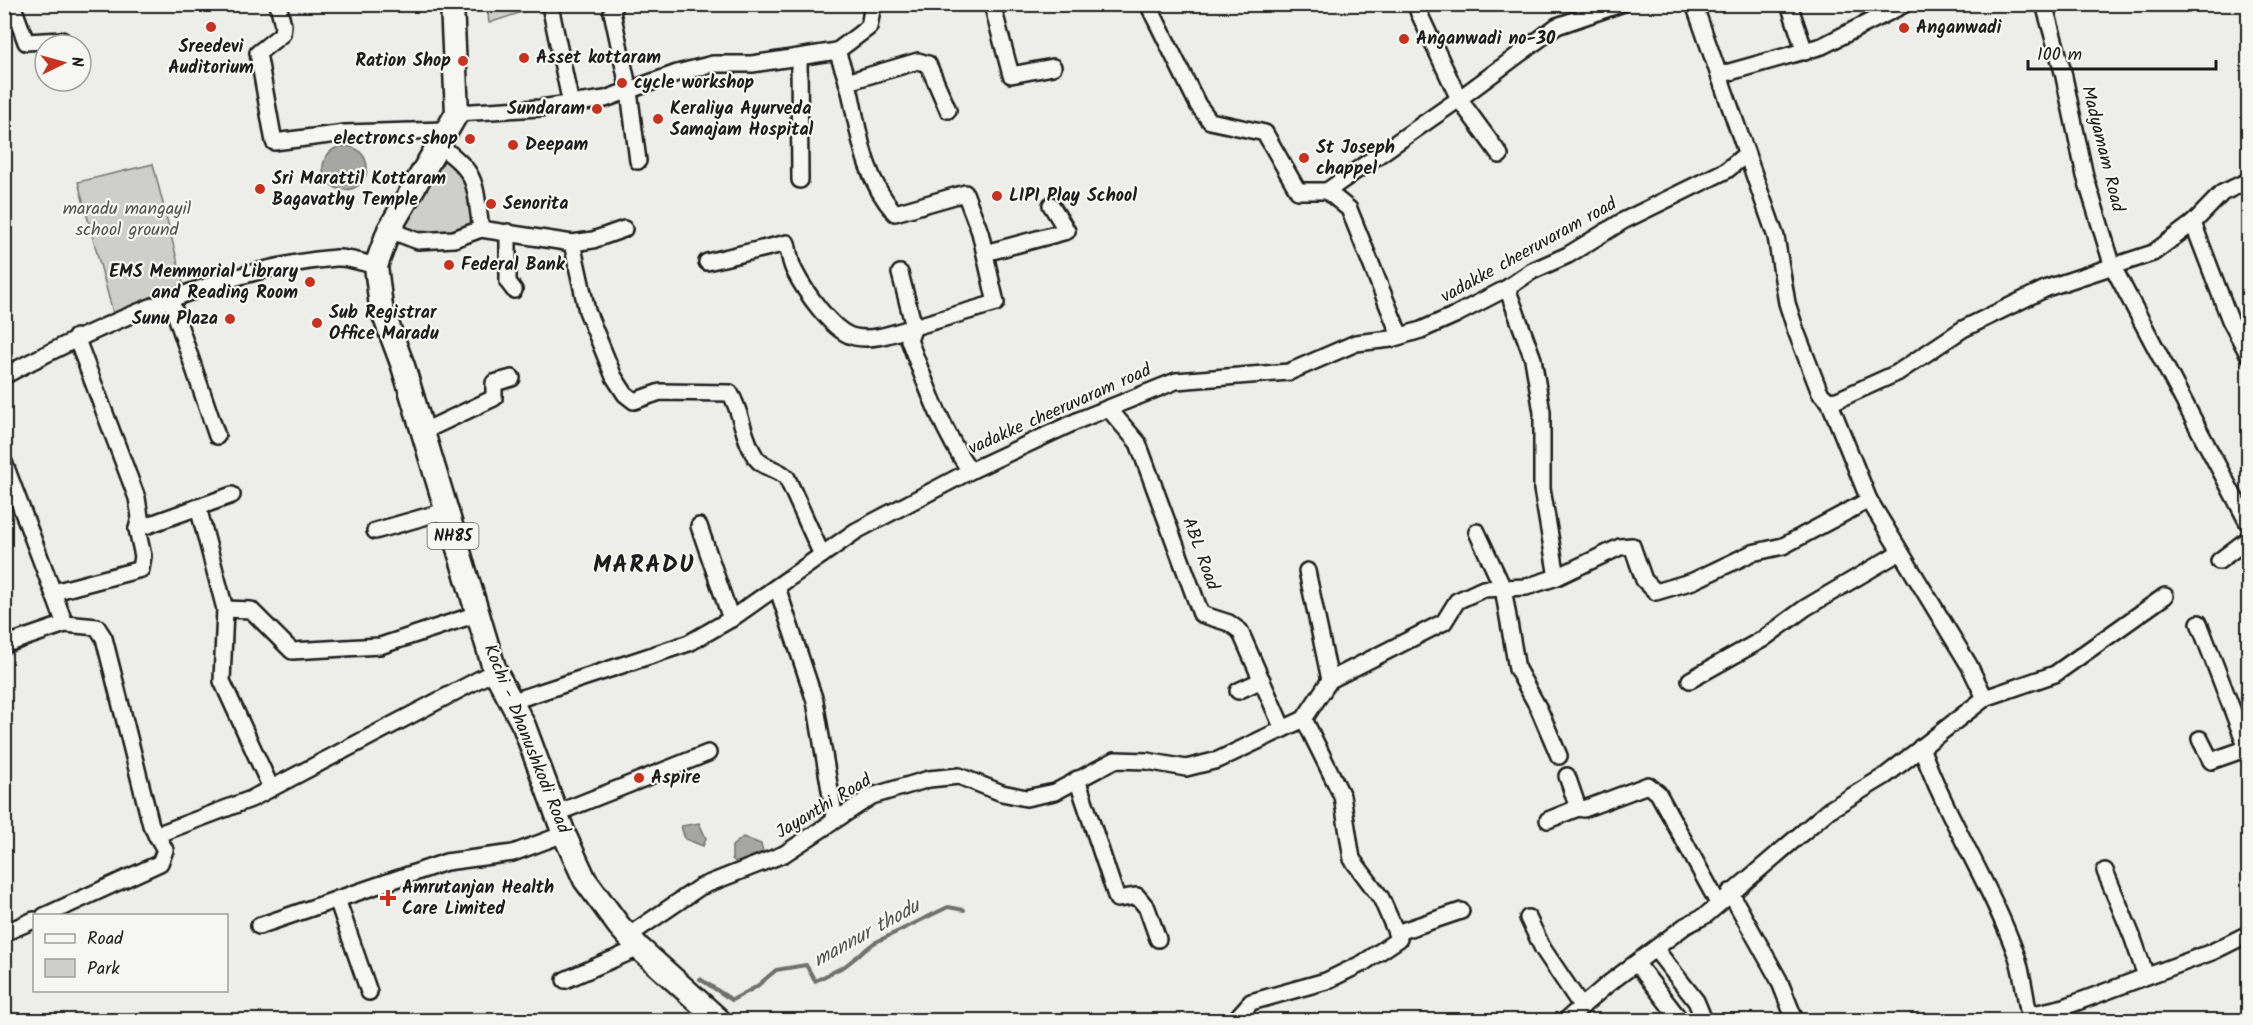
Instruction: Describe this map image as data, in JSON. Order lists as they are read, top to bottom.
{
  "streets": {
    "highway": ["NH85", "Kochi - Dhanushkodi Road"],
    "street": [
      "Madyamam Road",
      "vadakke cheeruvaram road",
      "ABL Road",
      "Jayanthi Road"
    ]
  },
  "crossings": [
    ["vadakke cheeruvaram road", "ABL Road"],
    ["ABL Road", "Jayanthi Road"],
    ["Kochi - Dhanushkodi Road", "Jayanthi Road"]
  ],
  "districts": ["MARADU"],
  "water": ["mannur thodu"],
  "parks": ["maradu mangayil school ground"],
  "places": {
    "other": [
      "Sreedevi Auditorium",
      "Anganwadi",
      "Anganwadi no-30",
      "Asset kottaram",
      "Ration Shop",
      "cycle workshop",
      "Sundaram",
      "Keraliya Ayurveda Samajam Hospital",
      "electroncs shop",
      "Deepam",
      "St Joseph chappel",
      "Sri Marattil Kottaram Bagavathy Temple",
      "LIPI Play School",
      "Senorita",
      "Federal Bank",
      "EMS Memmorial Library and Reading Room",
      "Sunu Plaza",
      "Sub Registrar Office Maradu",
      "Aspire"
    ],
    "health": ["Amrutanjan Health Care Limited"]
  },
  "legend": ["Road", "Park"],
  "scale_bar": "100 m",
  "north": "right"
}
